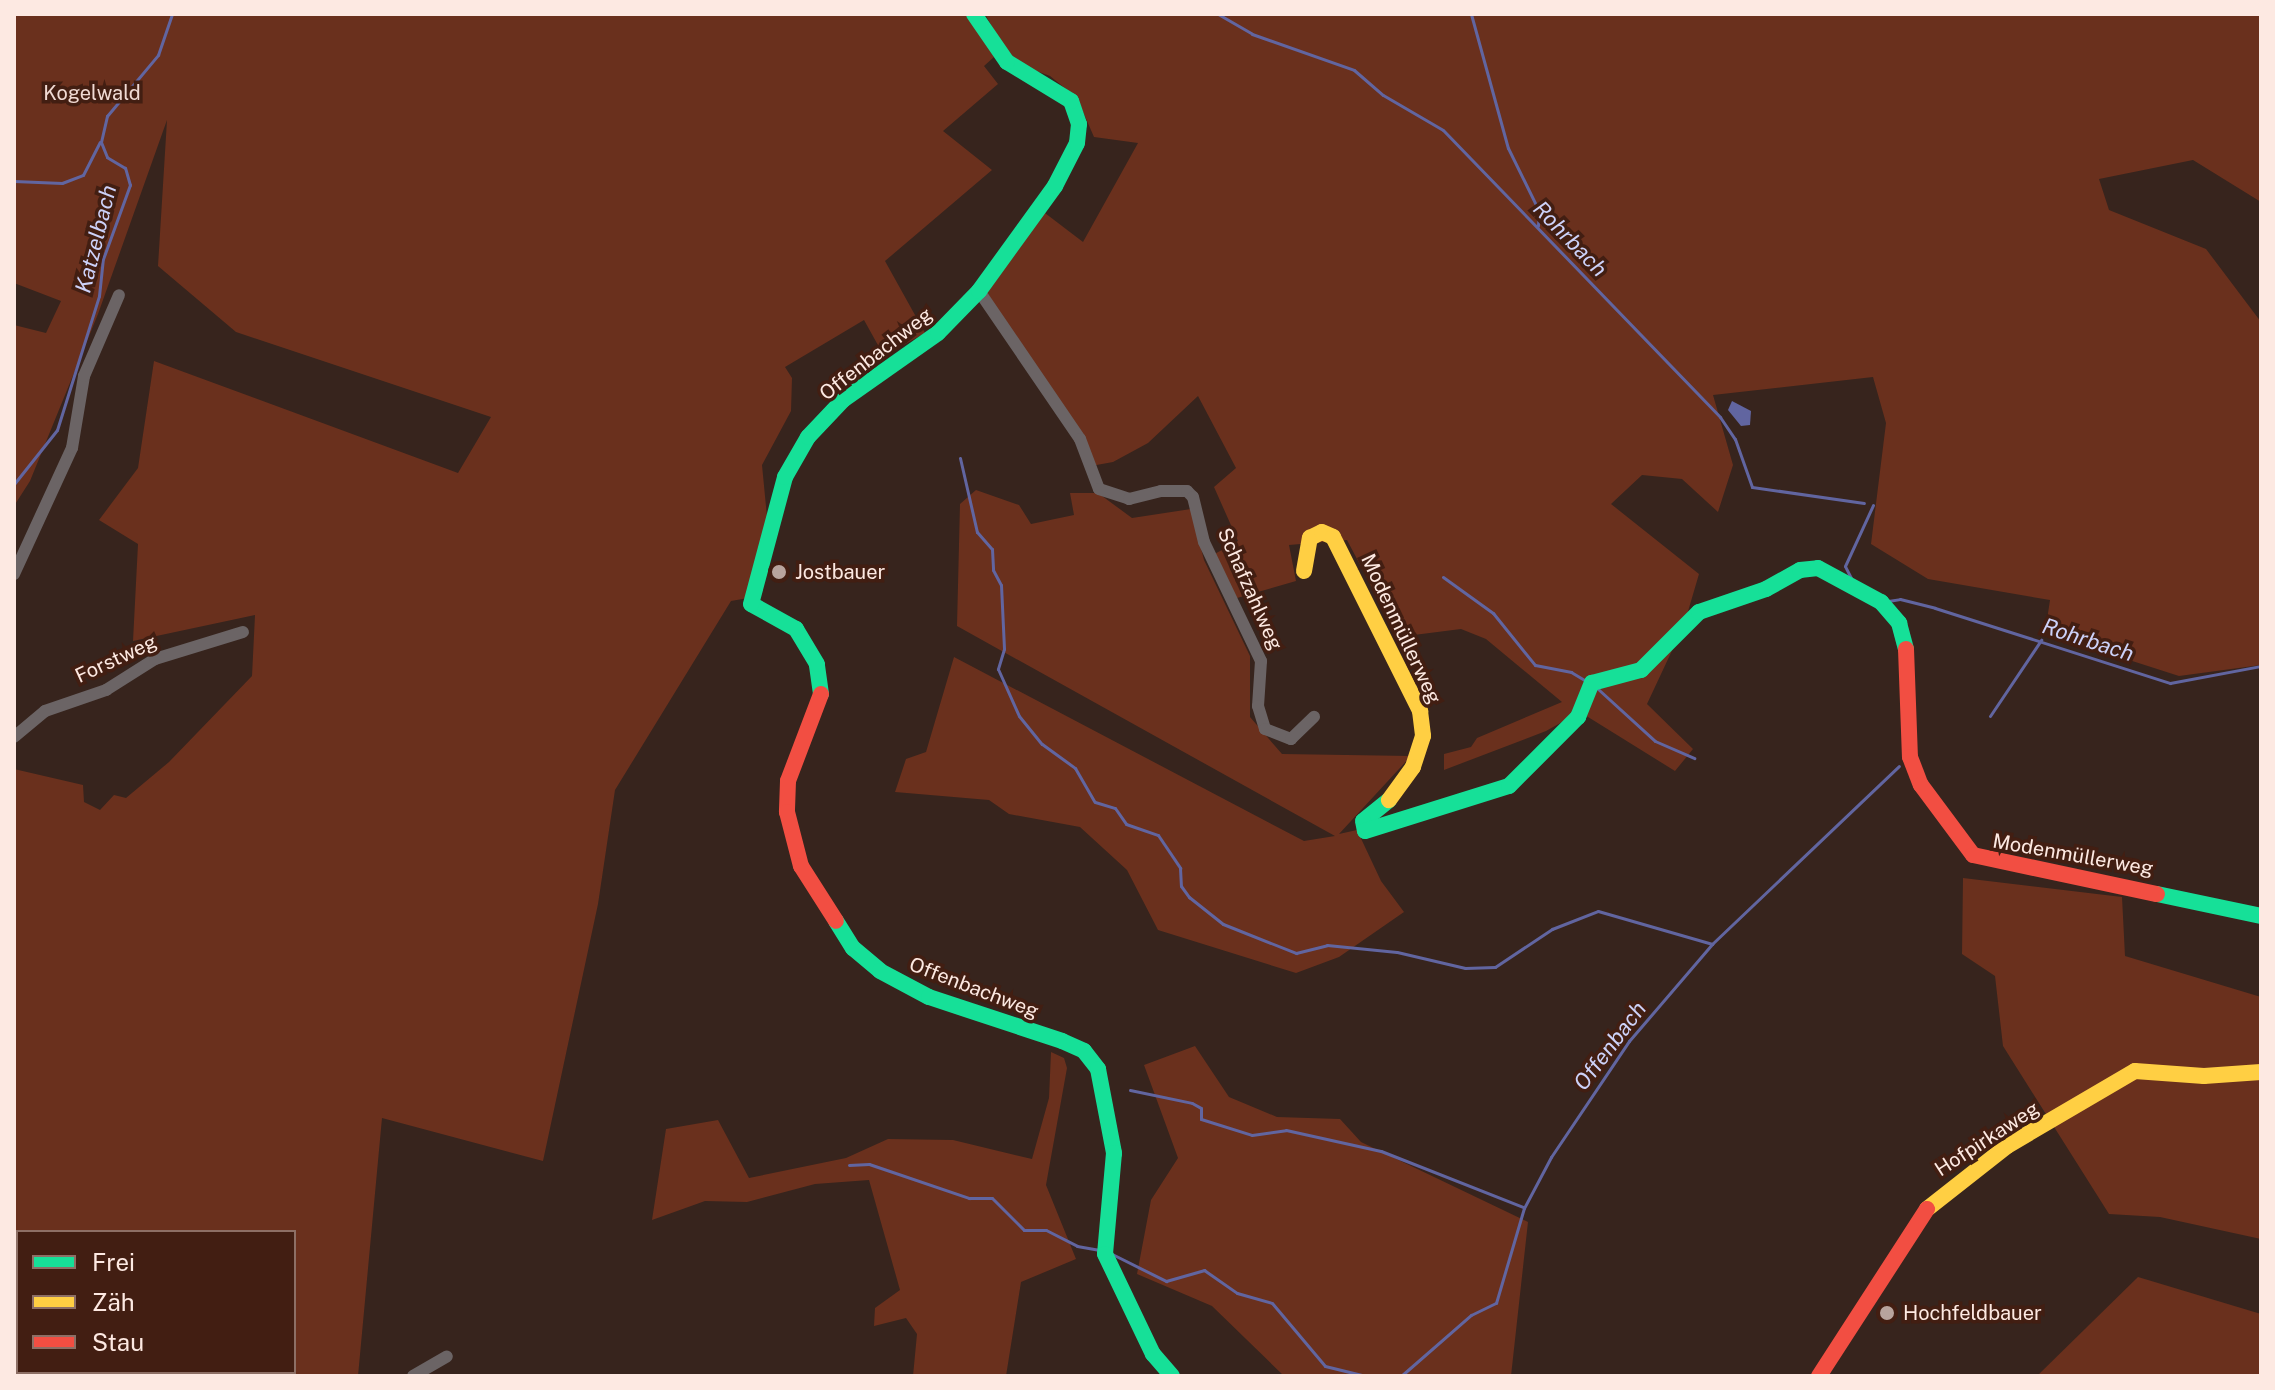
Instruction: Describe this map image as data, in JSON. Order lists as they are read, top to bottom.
{
  "streets": {
    "street": [
      "Offenbachweg",
      "Schafzahlweg",
      "Modenmüllerweg",
      "Forstweg",
      "Hofpirkaweg"
    ]
  },
  "crossings": [
    ["Offenbachweg", "Schafzahlweg"]
  ],
  "water": ["Katzelbach", "Rohrbach", "Offenbach"],
  "parks": ["Kogelwald"],
  "places": ["Jostbauer", "Hochfeldbauer"],
  "legend": ["Frei", "Zäh", "Stau"]
}
